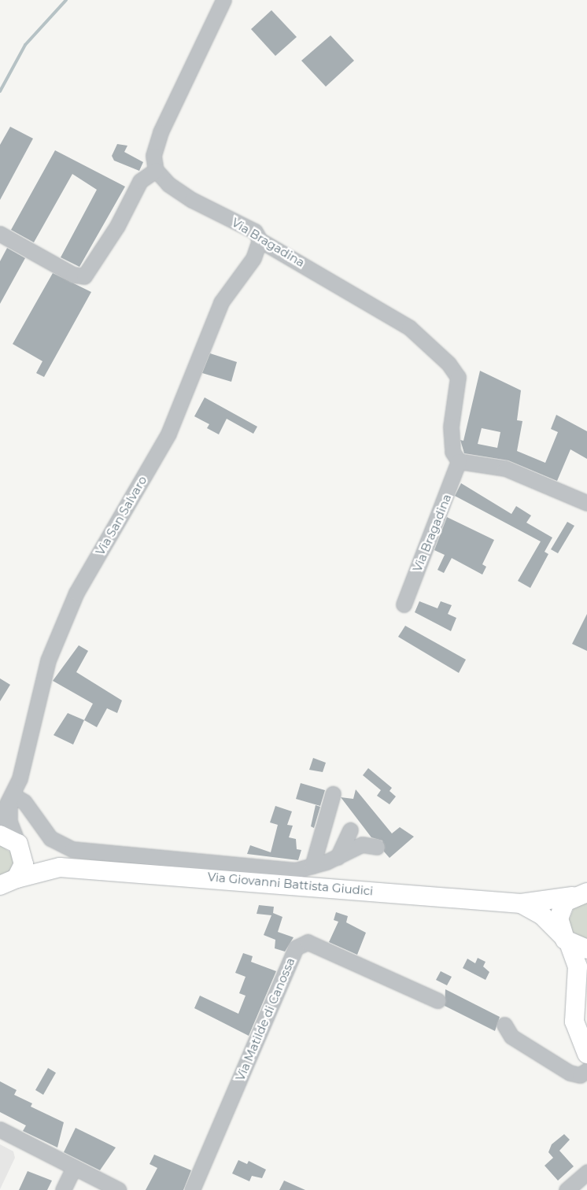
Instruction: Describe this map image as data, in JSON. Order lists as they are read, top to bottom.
{
  "streets": {
    "main road": ["Via Giovanni Battista Giudici"],
    "street": ["Via Bragadina", "Via San Salvaro", "Via Matilde di Canossa"]
  },
  "crossings": [
    ["Via Bragadina", "Via San Salvaro"],
    ["Via San Salvaro", "Via Giovanni Battista Giudici"]
  ]
}
